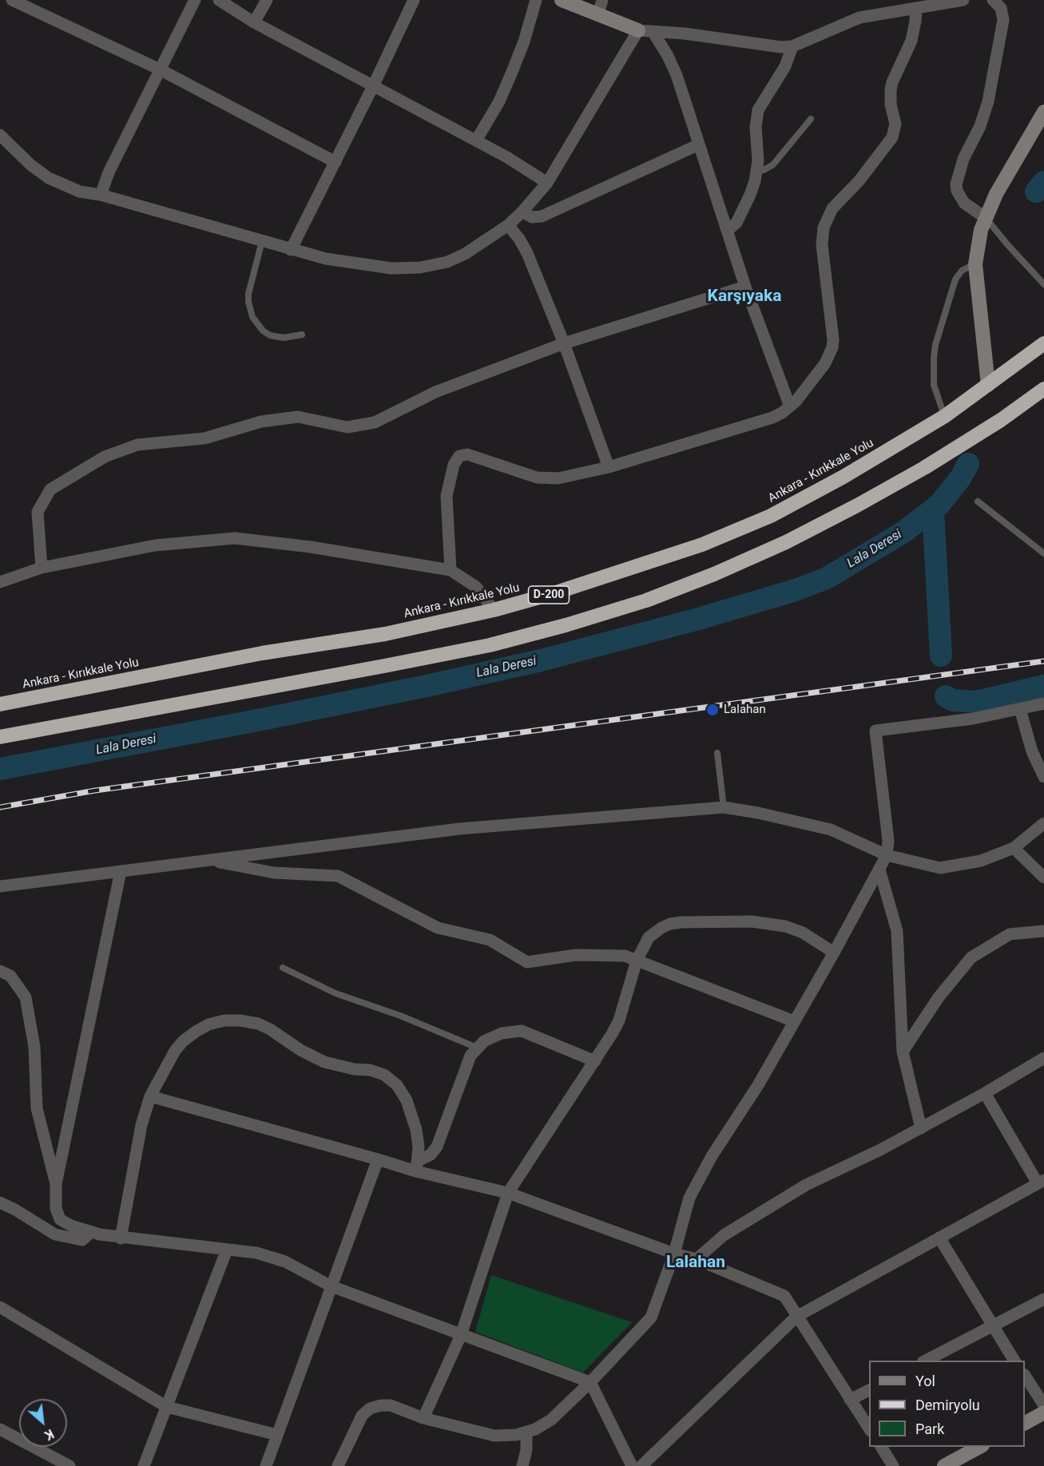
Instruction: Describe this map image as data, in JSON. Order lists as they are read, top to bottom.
{
  "streets": {
    "highway": ["Ankara - Kırıkkale Yolu", "D-200"]
  },
  "districts": ["Karşıyaka", "Lalahan"],
  "water": ["Lala Deresi"],
  "places": ["Lalahan"],
  "legend": ["Yol", "Demiryolu", "Park"],
  "north": "bottom right"
}
